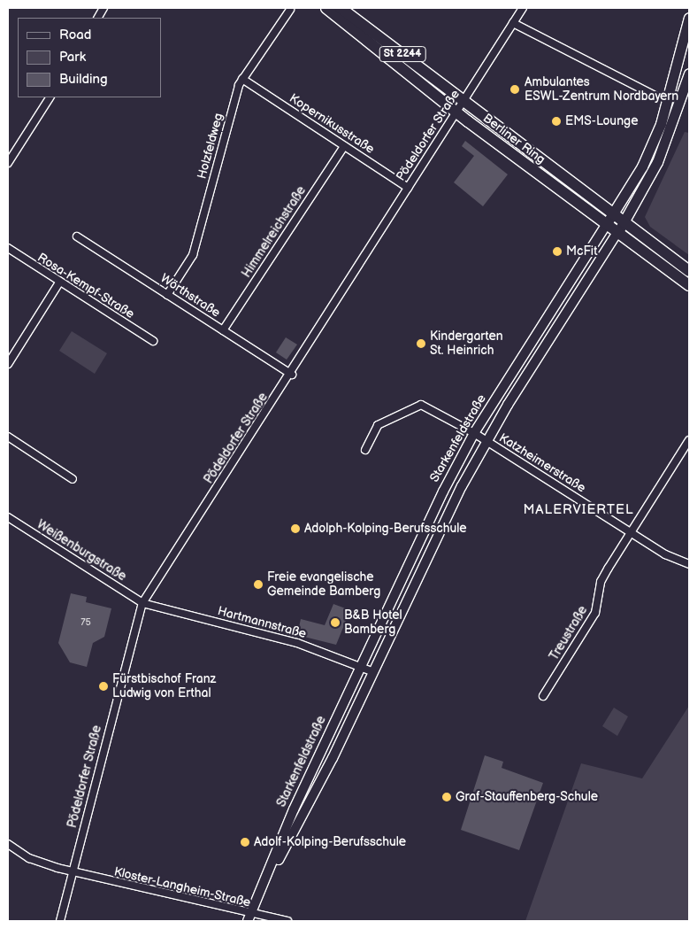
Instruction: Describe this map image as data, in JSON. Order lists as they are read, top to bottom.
{
  "streets": {
    "main road": ["St 2244", "Berliner Ring", "Starkenfeldstraße"],
    "street": [
      "Kopernikusstraße",
      "Pödeldorfer Straße",
      "Holzfeldweg",
      "Himmelreichstraße",
      "Rosa-Kempf-Straße",
      "Wörthstraße",
      "Katzheimerstraße",
      "Weißenburgstraße",
      "Hartmannstraße",
      "Treustraße",
      "Kloster-Langheim-Straße"
    ]
  },
  "crossings": [
    ["Kopernikusstraße", "Pödeldorfer Straße"],
    ["Kopernikusstraße", "Holzfeldweg"],
    ["Kopernikusstraße", "Himmelreichstraße"],
    ["Pödeldorfer Straße", "Berliner Ring"],
    ["Pödeldorfer Straße", "Wörthstraße"],
    ["Pödeldorfer Straße", "Weißenburgstraße"],
    ["Pödeldorfer Straße", "Hartmannstraße"],
    ["Pödeldorfer Straße", "Kloster-Langheim-Straße"],
    ["Berliner Ring", "Starkenfeldstraße"],
    ["Holzfeldweg", "Wörthstraße"],
    ["Himmelreichstraße", "Wörthstraße"],
    ["Starkenfeldstraße", "Katzheimerstraße"],
    ["Starkenfeldstraße", "Hartmannstraße"],
    ["Starkenfeldstraße", "Kloster-Langheim-Straße"],
    ["Katzheimerstraße", "Treustraße"],
    ["Weißenburgstraße", "Hartmannstraße"]
  ],
  "districts": ["MALERVIERTEL"],
  "places": [
    "Ambulantes ESWL-Zentrum Nordbayern",
    "EMS-Lounge",
    "McFit",
    "Kindergarten St. Heinrich",
    "Adolph-Kolping-Berufsschule",
    "Freie evangelische Gemeinde Bamberg",
    "B&B Hotel Bamberg",
    "Fürstbischof Franz Ludwig von Erthal",
    "Graf-Stauffenberg-Schule",
    "Adolf-Kolping-Berufsschule"
  ],
  "house_numbers": ["75"],
  "legend": ["Road", "Park", "Building"]
}
